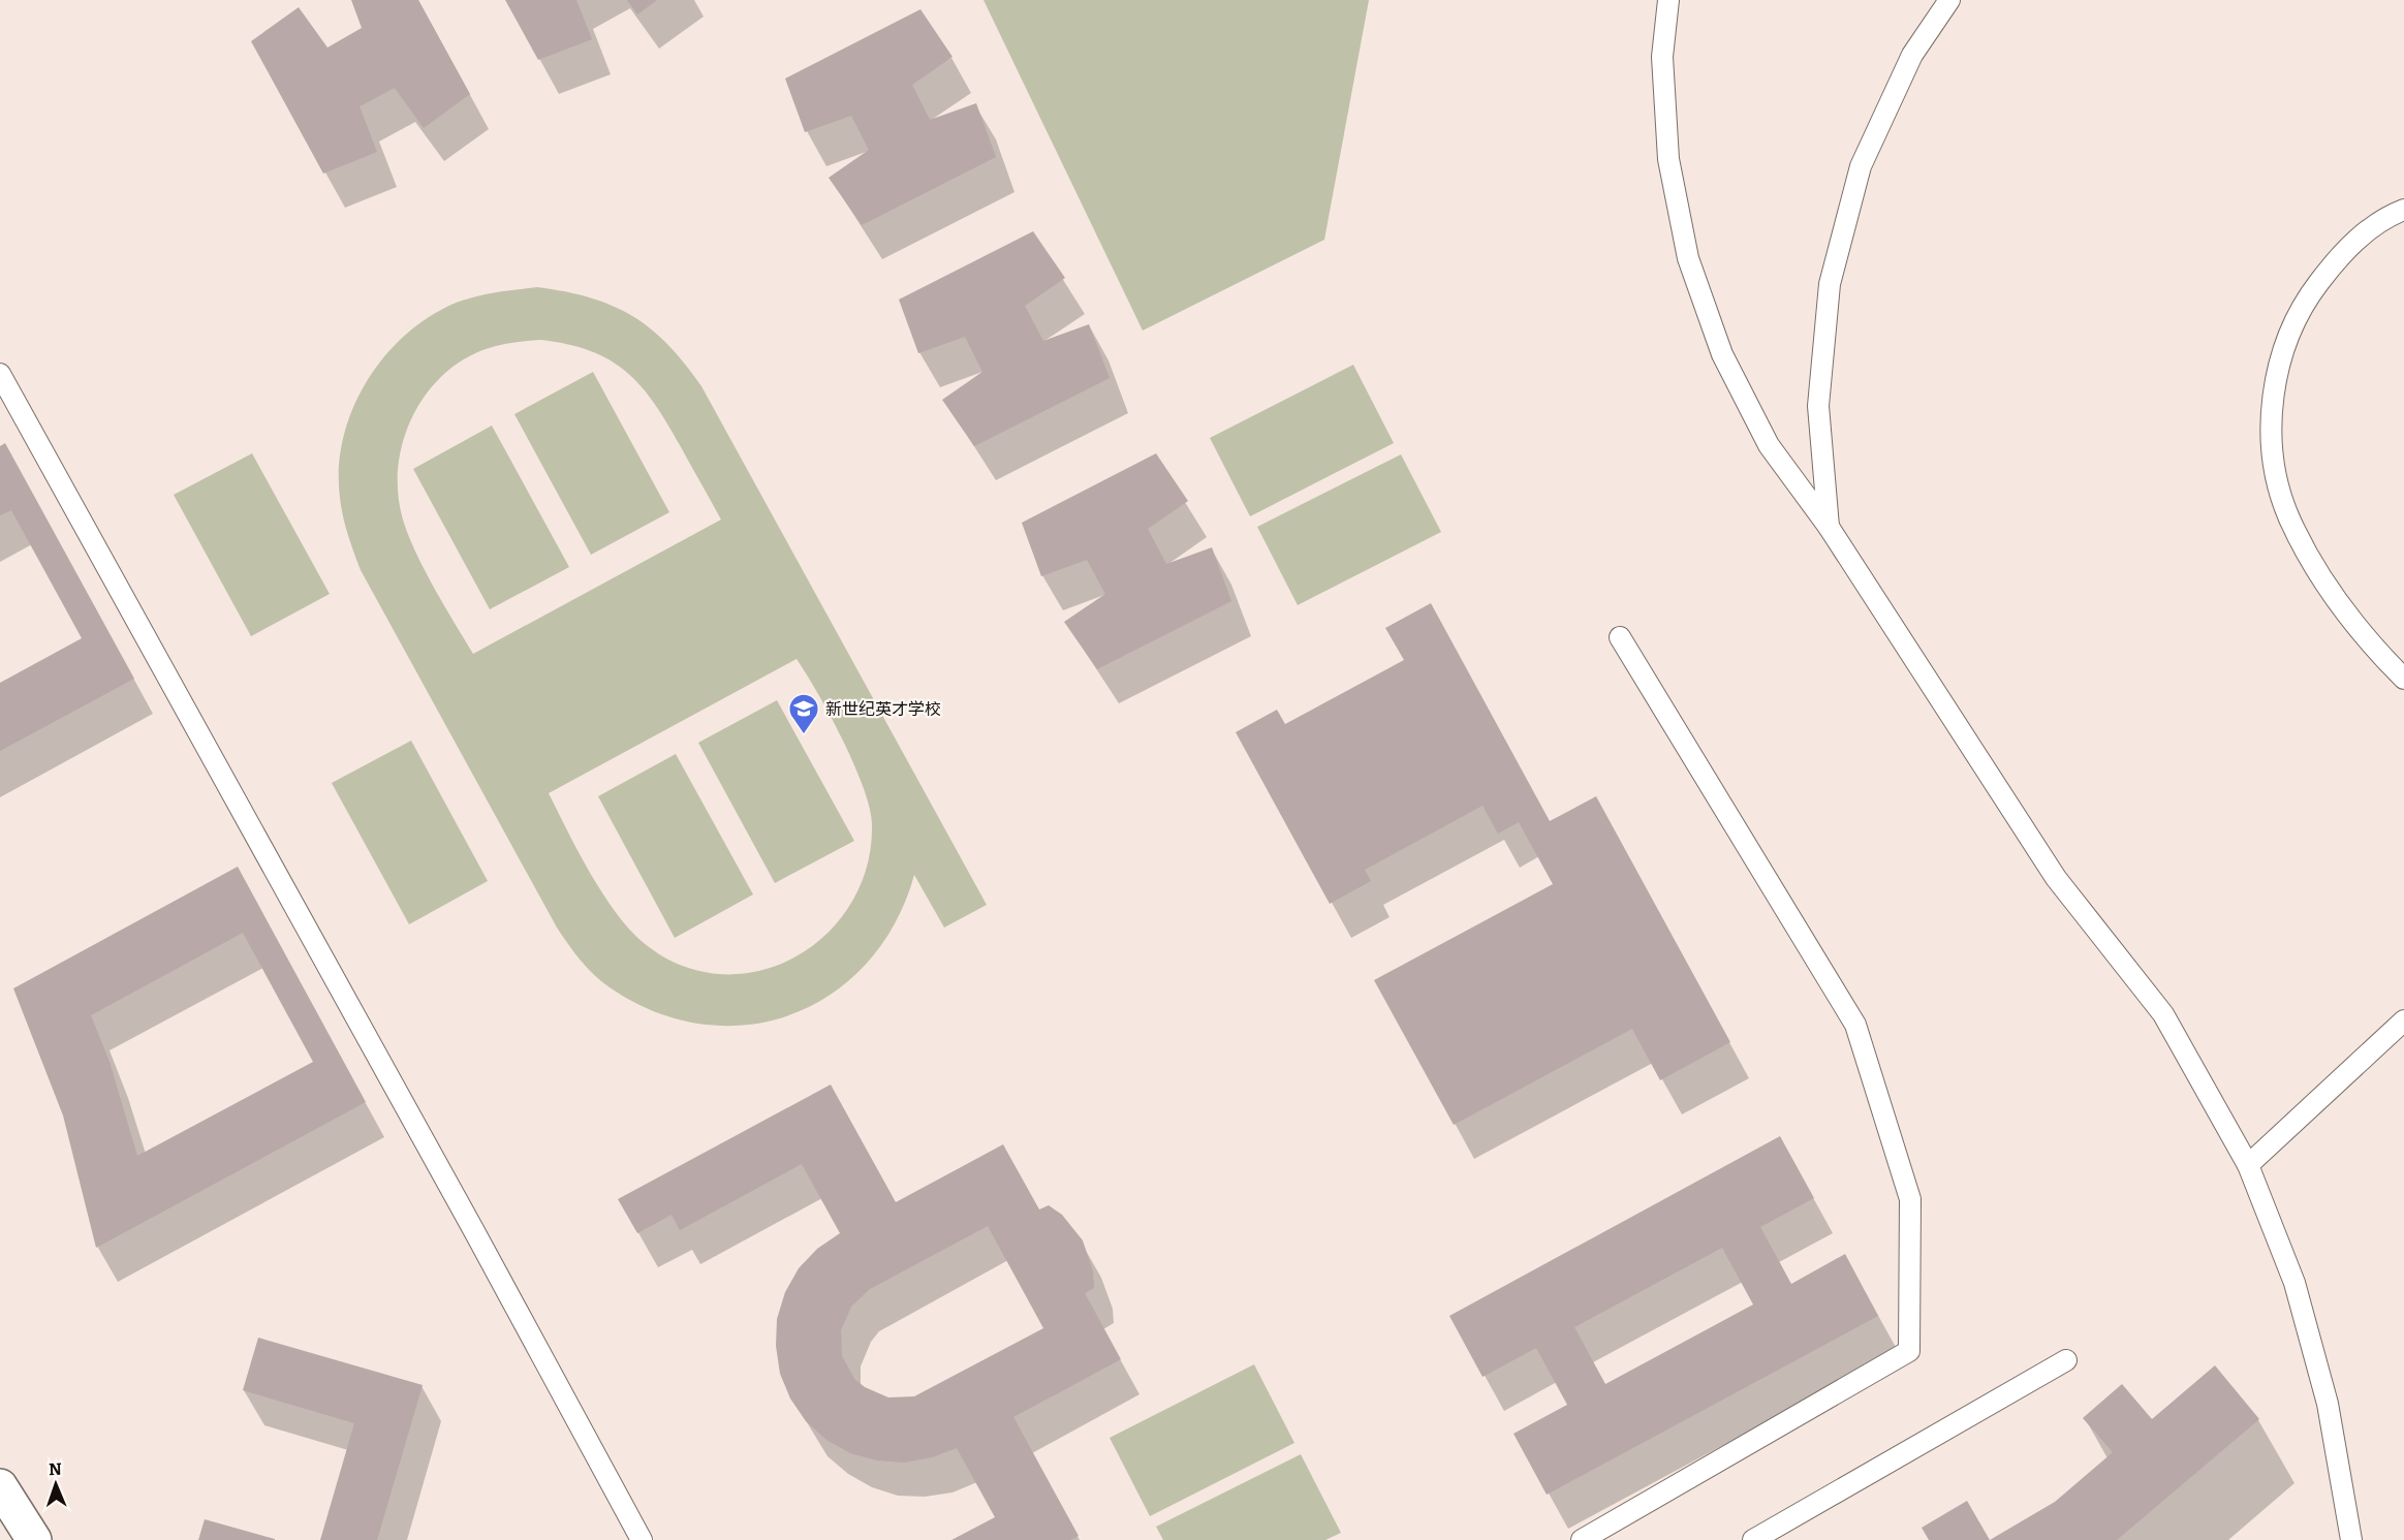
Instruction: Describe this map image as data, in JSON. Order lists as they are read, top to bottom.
{
  "places": {
    "school or university": ["新世纪英才学校"]
  },
  "north": "top"
}
